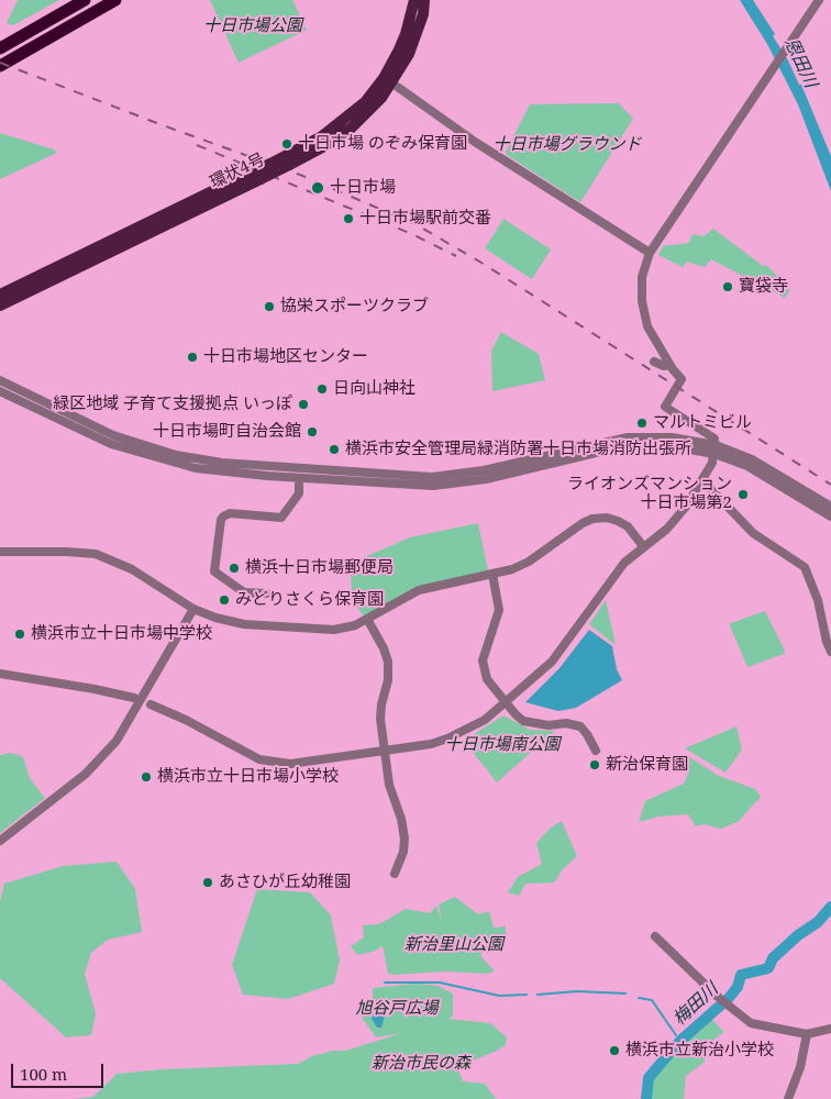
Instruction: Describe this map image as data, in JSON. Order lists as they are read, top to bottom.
{
  "streets": {
    "main road": ["環状4号"]
  },
  "water": ["恩田川", "梅田川"],
  "parks": [
    "十日市場公園",
    "十日市場グラウンド",
    "十日市場南公園",
    "新治里山公園",
    "旭谷戸広場",
    "新治市民の森"
  ],
  "places": [
    "十日市場 のぞみ保育園",
    "十日市場",
    "十日市場駅前交番",
    "寶袋寺",
    "協栄スポーツクラブ",
    "十日市場地区センター",
    "日向山神社",
    "緑区地域 子育て支援拠点 いっぽ",
    "マルトミビル",
    "十日市場町自治会館",
    "横浜市安全管理局緑消防署十日市場消防出張所",
    "ライオンズマンション 十日市場第2",
    "横浜十日市場郵便局",
    "みどりさくら保育園",
    "横浜市立十日市場中学校",
    "新治保育園",
    "横浜市立十日市場小学校",
    "あさひが丘幼稚園",
    "横浜市立新治小学校"
  ],
  "scale_bar": "100 m"
}
